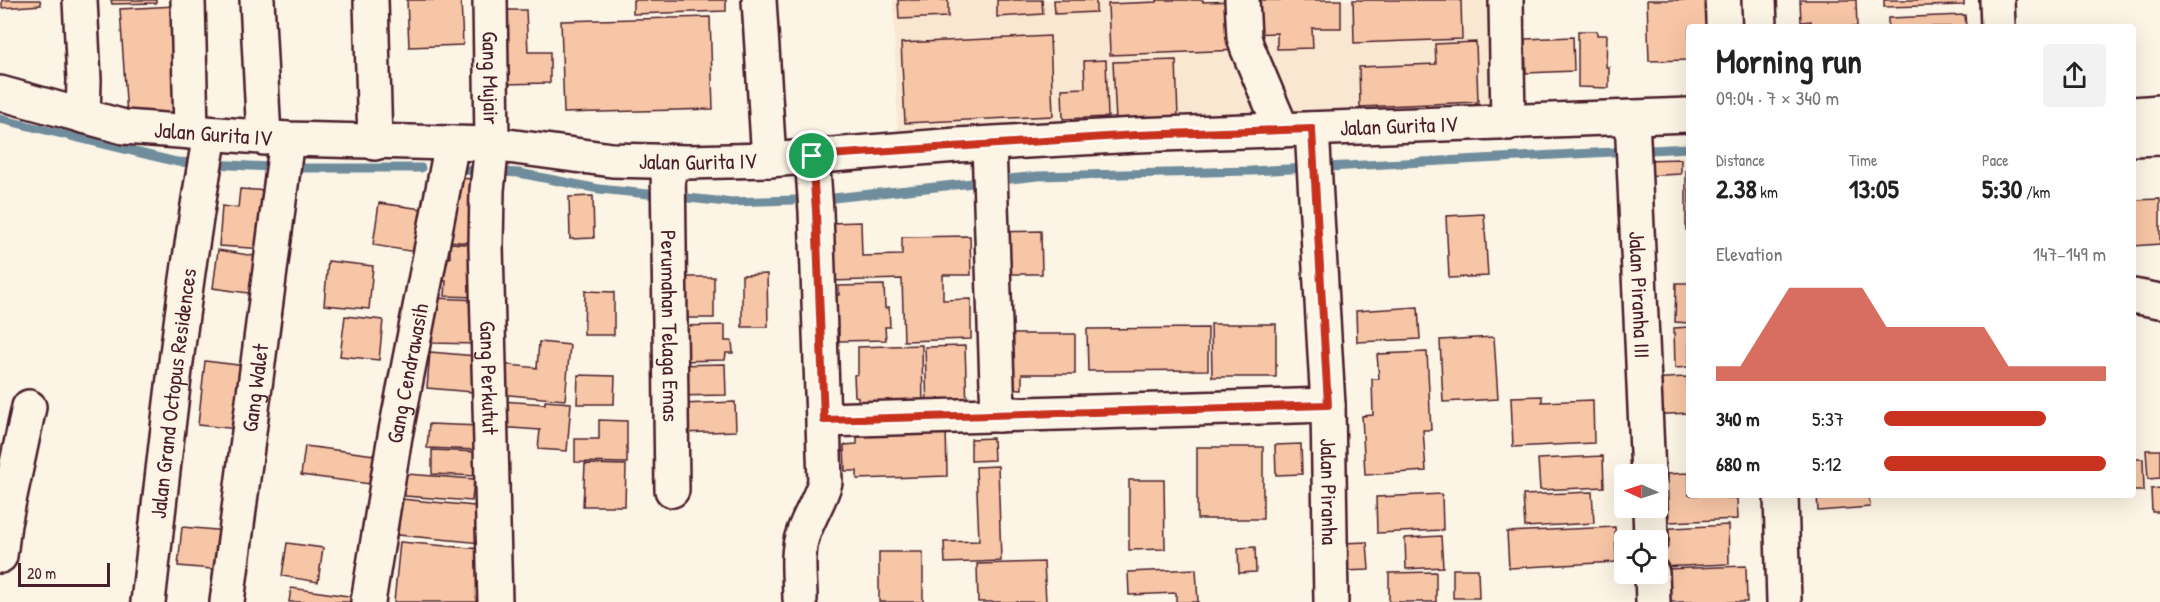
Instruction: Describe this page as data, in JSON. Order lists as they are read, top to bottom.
{
  "streets": {
    "street": [
      "Gang Mujair",
      "Jalan Gurita IV",
      "Jalan Piranha III",
      "Perumahan Telaga Emas",
      "Gang Cendrawasih",
      "Gang Perkutut",
      "Gang Walet",
      "Jalan Grand Octopus Residences",
      "Jalan Piranha"
    ]
  },
  "crossings": [
    ["Gang Mujair", "Jalan Gurita IV"],
    ["Gang Mujair", "Gang Perkutut"],
    ["Jalan Gurita IV", "Jalan Piranha III"],
    ["Jalan Gurita IV", "Perumahan Telaga Emas"],
    ["Jalan Gurita IV", "Gang Cendrawasih"],
    ["Jalan Gurita IV", "Gang Perkutut"],
    ["Jalan Gurita IV", "Gang Walet"],
    ["Jalan Gurita IV", "Jalan Grand Octopus Residences"],
    ["Jalan Gurita IV", "Jalan Piranha"]
  ],
  "scale_bar": "20 m",
  "north": "left",
  "page": {
    "heading": ["Morning run", "09:04 · 7 × 340 m"],
    "stats": [
      ["Distance", "2.38 km"],
      ["Time", "13:05"],
      ["Pace", "5:30 /km"]
    ],
    "chart": ["Elevation", "147–149 m"],
    "list": [
      {
        "name": "340 m",
        "note": "5:37"
      },
      {
        "name": "680 m",
        "note": "5:12"
      }
    ],
    "scale": "20 m"
  }
}
